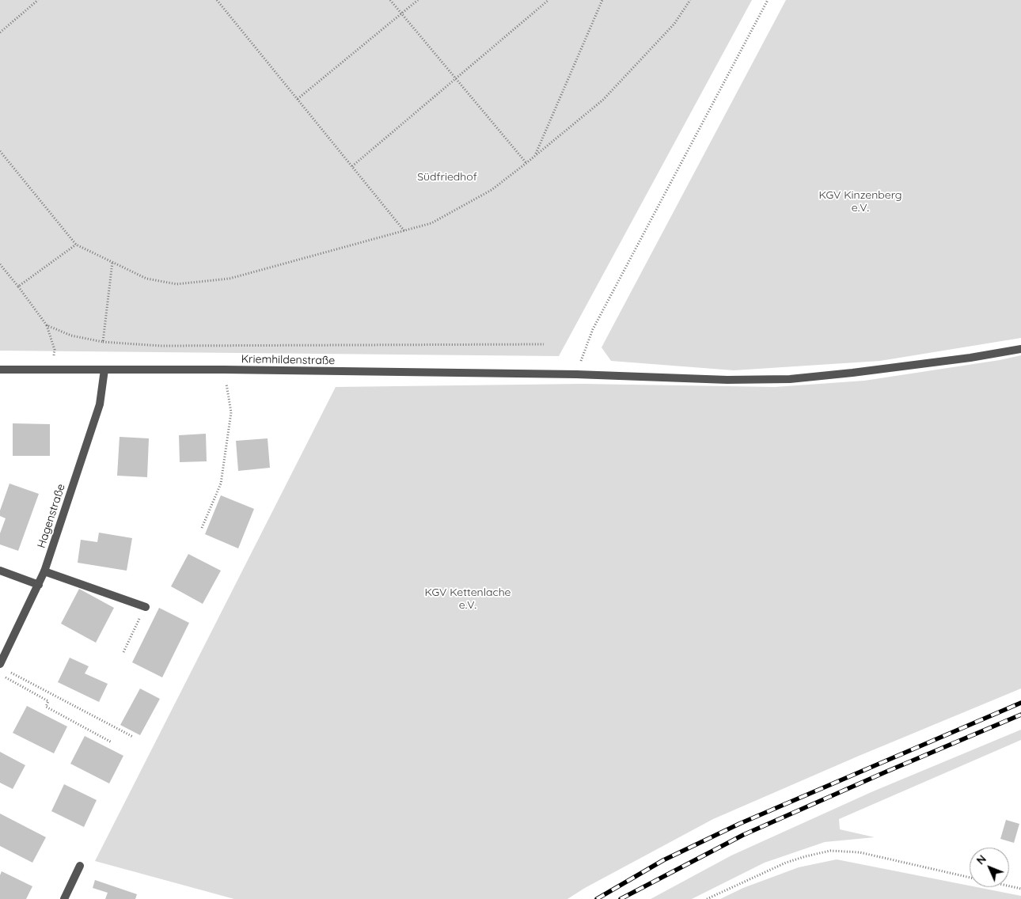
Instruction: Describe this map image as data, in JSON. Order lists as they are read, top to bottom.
{
  "streets": {
    "street": ["Kriemhildenstraße", "Hagenstraße"]
  },
  "crossings": [
    ["Kriemhildenstraße", "Hagenstraße"]
  ],
  "parks": ["Südfriedhof", "KGV Kinzenberg e.V.", "KGV Kettenlache e.V."],
  "north": "top left"
}
